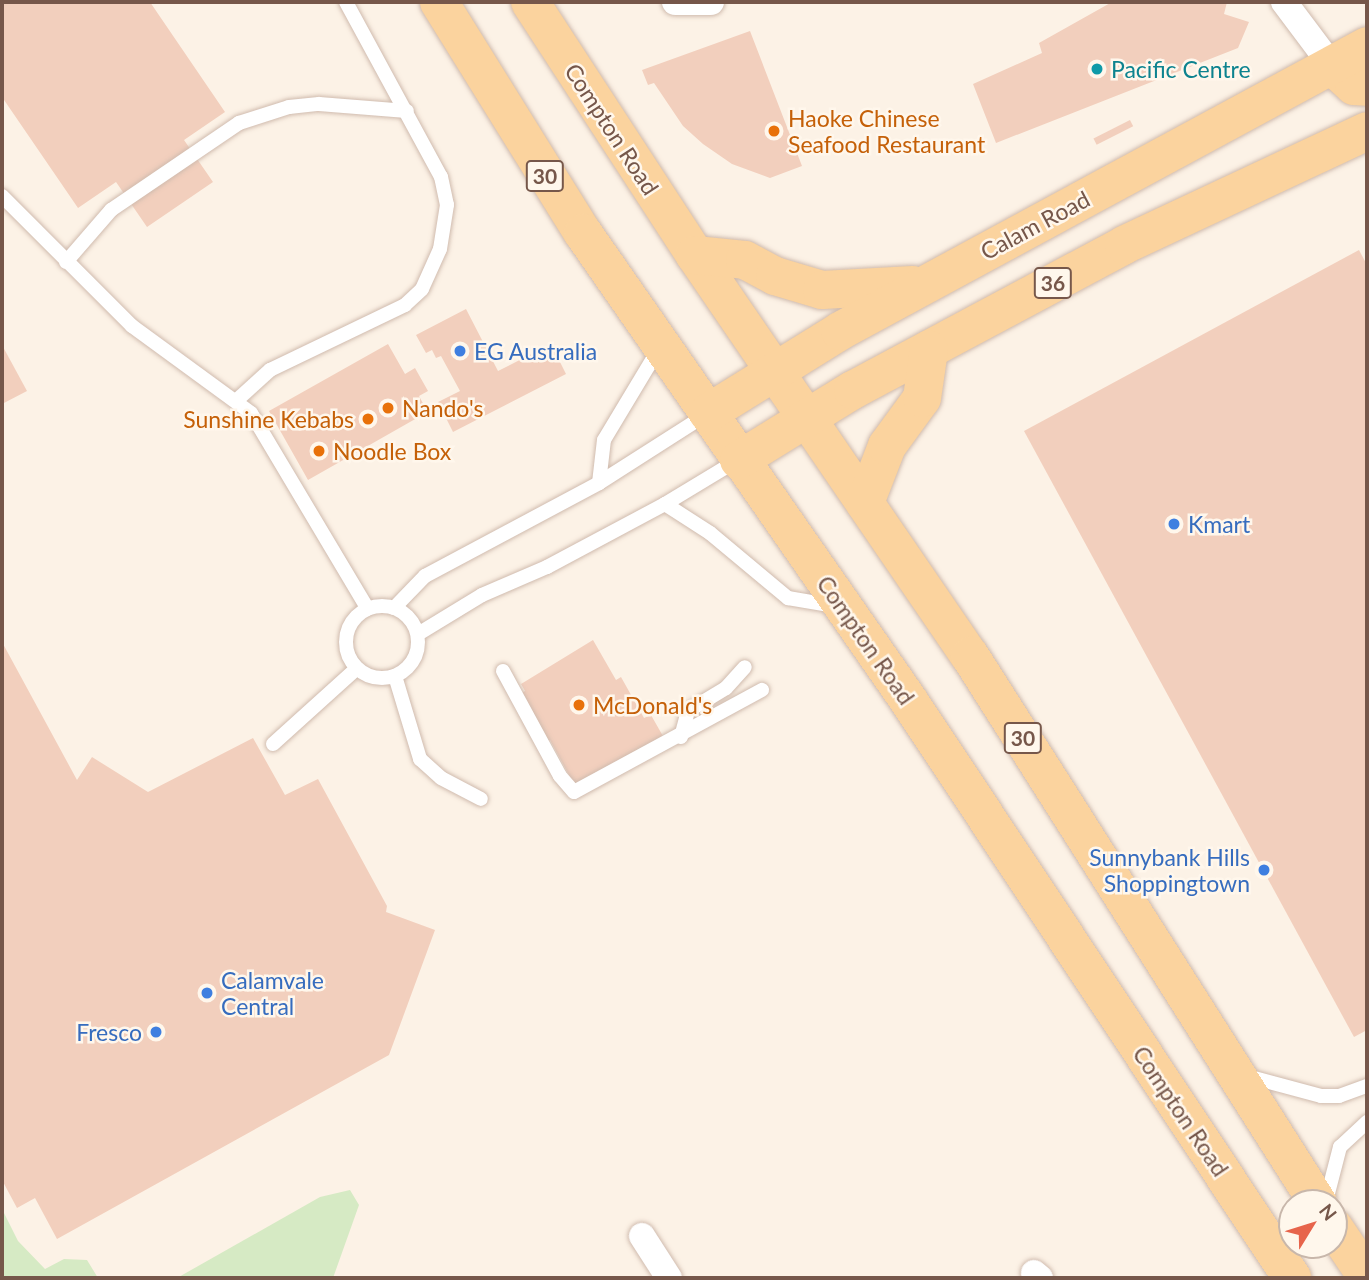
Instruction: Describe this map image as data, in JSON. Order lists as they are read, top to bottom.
{
  "streets": {
    "main road": [
      "Compton Road",
      "30",
      "Calam Road",
      "36"
    ]
  },
  "crossings": [
    ["Compton Road", "Calam Road"],
    ["Compton Road", "36"]
  ],
  "places": [
    "Pacific Centre",
    "Haoke Chinese Seafood Restaurant",
    "EG Australia",
    "Nando's",
    "Sunshine Kebabs",
    "Noodle Box",
    "Kmart",
    "McDonald's",
    "Sunnybank Hills Shoppingtown",
    "Calamvale Central",
    "Fresco"
  ],
  "north": "top right"
}
